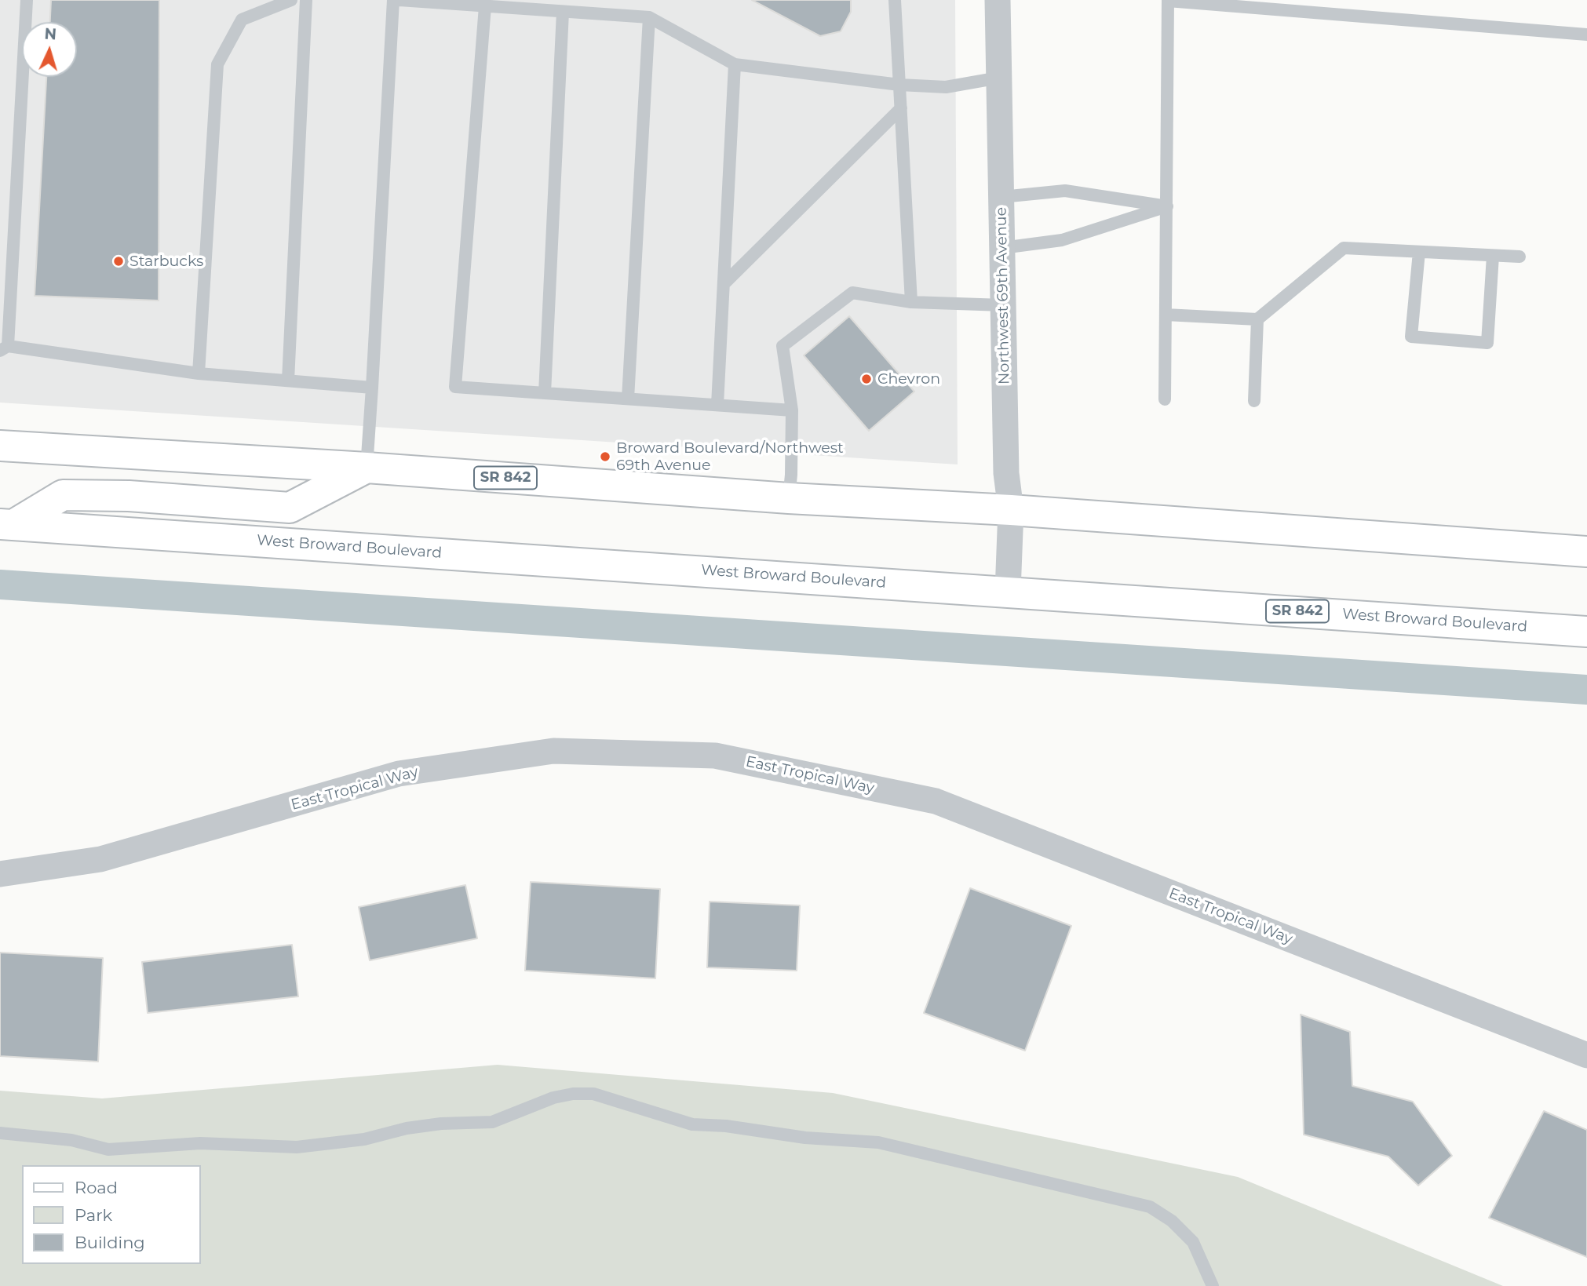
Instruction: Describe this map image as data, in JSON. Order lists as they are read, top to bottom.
{
  "streets": {
    "main road": ["SR 842", "West Broward Boulevard"],
    "street": ["Northwest 69th Avenue", "East Tropical Way"]
  },
  "crossings": [
    ["Northwest 69th Avenue", "SR 842"],
    ["Northwest 69th Avenue", "West Broward Boulevard"]
  ],
  "places": ["Starbucks", "Chevron", "Broward Boulevard/Northwest 69th Avenue"],
  "legend": ["Road", "Park", "Building"],
  "north": "top"
}
